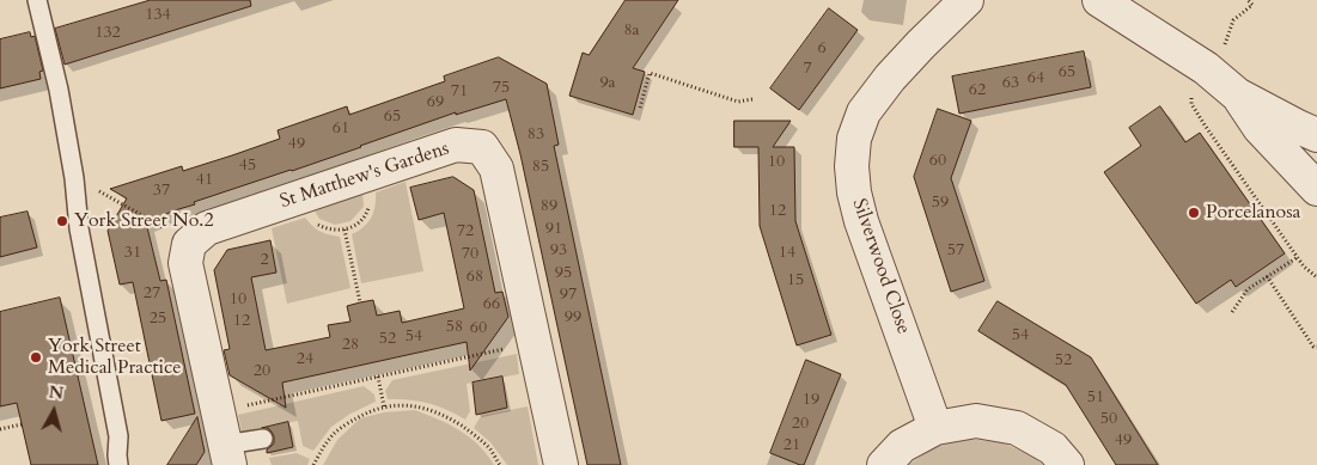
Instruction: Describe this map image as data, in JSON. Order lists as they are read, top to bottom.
{
  "streets": {
    "street": ["St Matthew's Gardens", "Silverwood Close"]
  },
  "places": ["Porcelanosa", "York Street No.2", "York Street Medical Practice"],
  "house_numbers": [
    "134",
    "8a",
    "132",
    "6",
    "7",
    "65",
    "64",
    "9a",
    "63",
    "75",
    "62",
    "71",
    "69",
    "65",
    "61",
    "83",
    "49",
    "60",
    "10",
    "45",
    "85",
    "41",
    "37",
    "59",
    "89",
    "12",
    "91",
    "72",
    "93",
    "57",
    "31",
    "14",
    "70",
    "2",
    "95",
    "68",
    "15",
    "27",
    "97",
    "10",
    "66",
    "99",
    "25",
    "12",
    "58",
    "60",
    "54",
    "54",
    "52",
    "28",
    "24",
    "52",
    "20",
    "51",
    "19",
    "50",
    "20",
    "49",
    "21"
  ],
  "north": "top"
}
